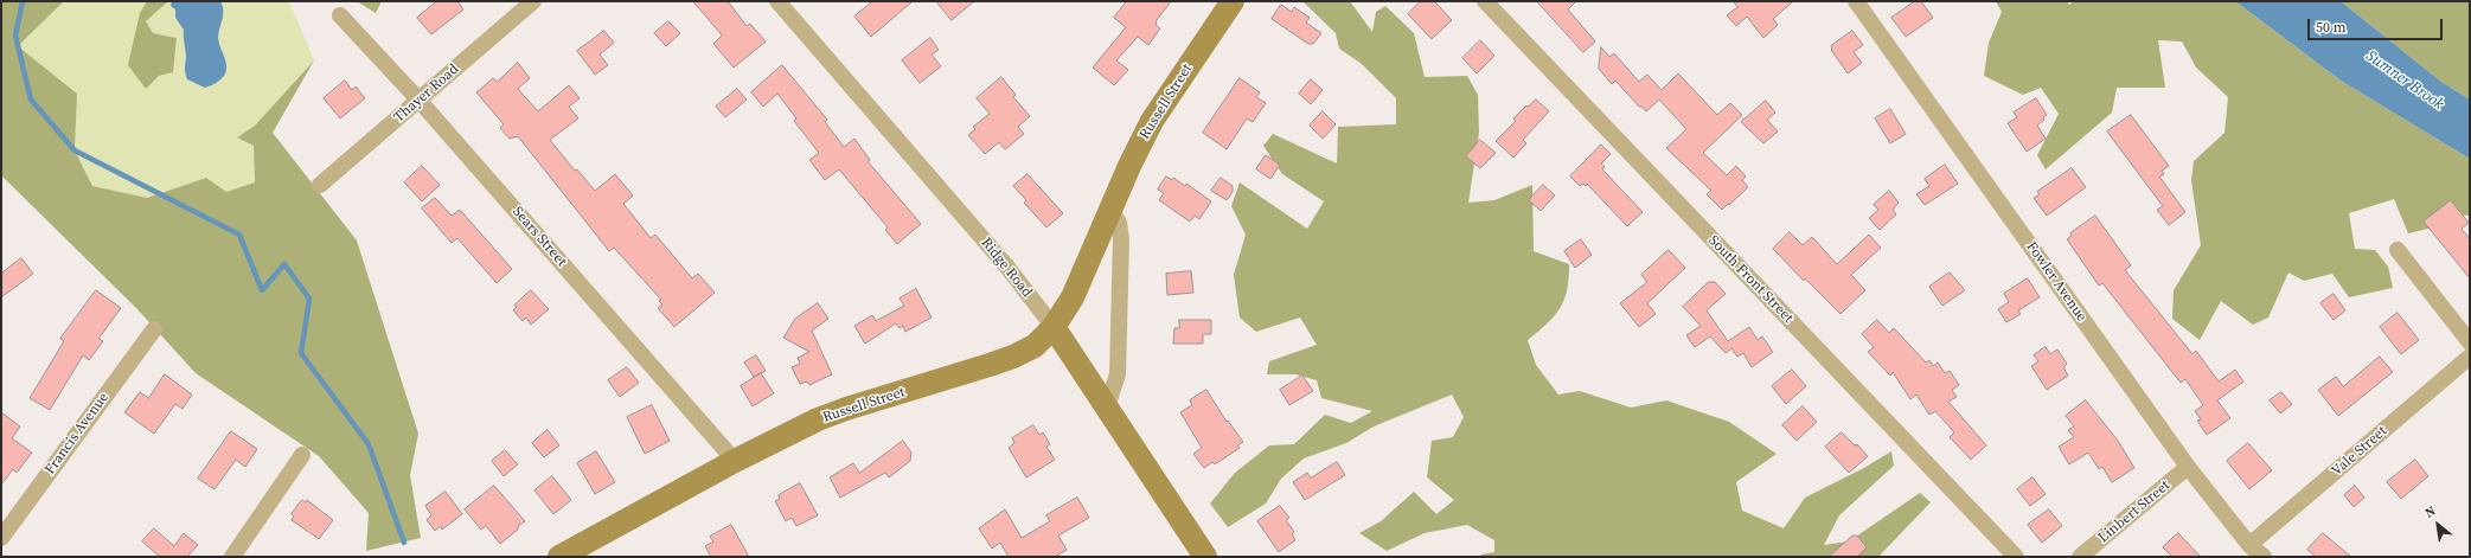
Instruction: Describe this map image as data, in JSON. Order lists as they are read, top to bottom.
{
  "streets": {
    "main road": ["Russell Street", "Ridge Road"],
    "street": [
      "Thayer Road",
      "Sears Street",
      "South Front Street",
      "Fowler Avenue",
      "Francis Avenue",
      "Vale Street",
      "Linbert Street"
    ]
  },
  "crossings": [
    ["Thayer Road", "Sears Street"],
    ["Russell Street", "Sears Street"],
    ["Russell Street", "Ridge Road"],
    ["Fowler Avenue", "Vale Street"],
    ["Fowler Avenue", "Linbert Street"]
  ],
  "water": ["Sumner Brook"],
  "scale_bar": "50 m",
  "north": "top left"
}
